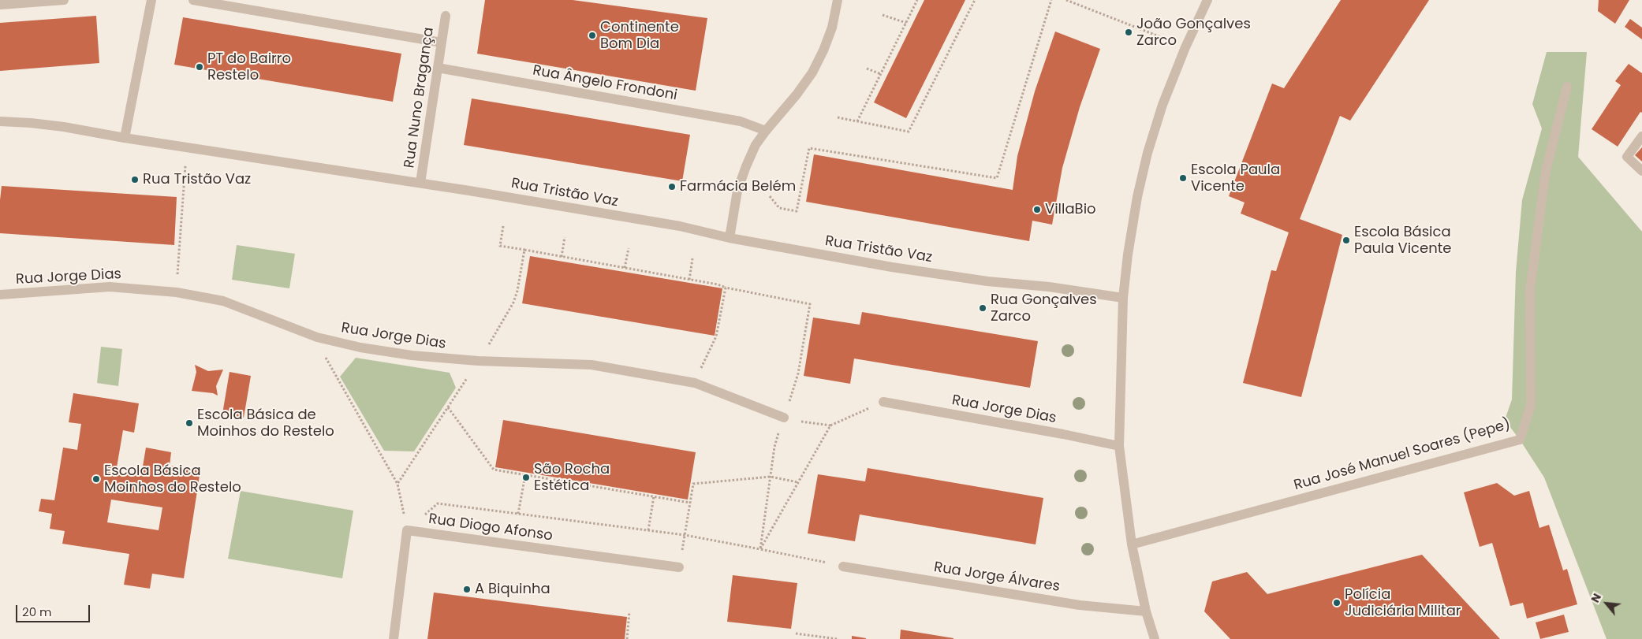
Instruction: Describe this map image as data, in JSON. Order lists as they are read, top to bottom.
{
  "streets": {
    "street": [
      "Rua Ângelo Frondoni",
      "Rua Nuno Bragança",
      "Rua Tristão Vaz",
      "Rua Jorge Dias",
      "Rua José Manuel Soares (Pepe)",
      "Rua Diogo Afonso",
      "Rua Jorge Álvares"
    ]
  },
  "crossings": [
    ["Rua Ângelo Frondoni", "Rua Nuno Bragança"],
    ["Rua Nuno Bragança", "Rua Tristão Vaz"]
  ],
  "places": [
    "João Gonçalves Zarco",
    "Continente Bom Dia",
    "PT do Bairro Restelo",
    "Escola Paula Vicente",
    "Rua Tristão Vaz",
    "Farmácia Belém",
    "VillaBio",
    "Escola Básica Paula Vicente",
    "Rua Gonçalves Zarco",
    "Escola Básica de Moinhos do Restelo",
    "São Rocha Estética",
    "Escola Básica Moinhos do Restelo",
    "A Biquinha",
    "Polícia Judiciária Militar"
  ],
  "scale_bar": "20 m",
  "north": "top left"
}
